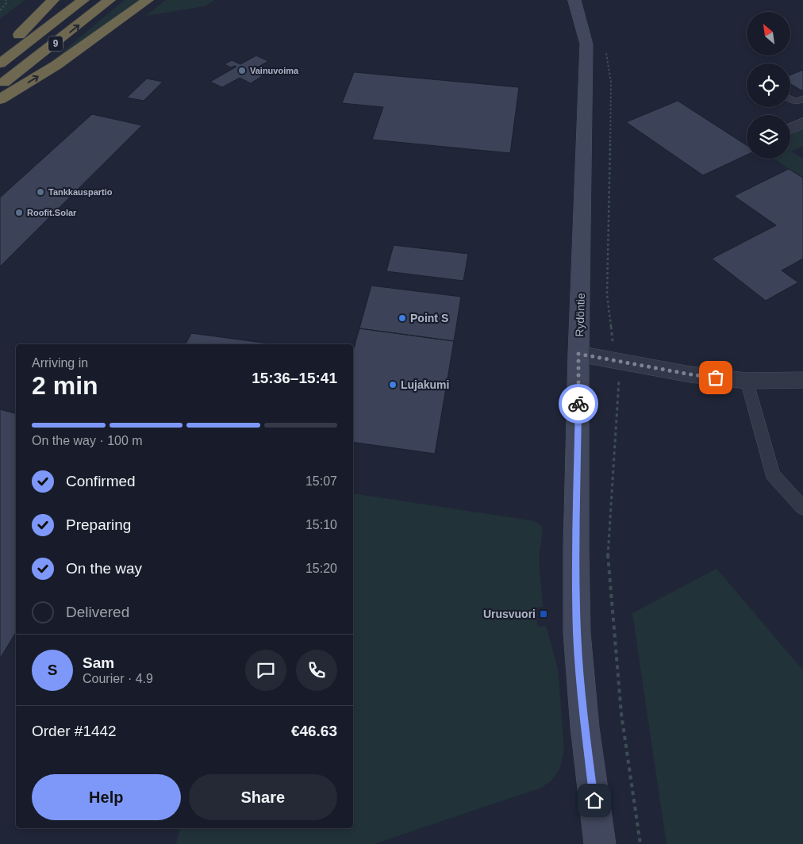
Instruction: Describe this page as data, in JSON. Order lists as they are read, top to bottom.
{
  "streets": {
    "highway": ["9"],
    "street": ["Rydöntie"]
  },
  "places": {
    "other": [
      "Vainuvoima",
      "Tankkauspartio",
      "Roofit.Solar",
      "Point S",
      "Lujakumi"
    ],
    "transit": ["Urusvuori"]
  },
  "north": "top left",
  "page": {
    "heading": ["2 min", "Arriving in", "15:36–15:41"],
    "panel": [
      "Sam",
      "Courier · 4.9",
      "Order #1442",
      "€46.63"
    ],
    "bar": "On the way · 100 m",
    "list": [
      ["Confirmed", "15:07"],
      ["Preparing", "15:10"],
      ["On the way", "15:20"],
      "Delivered"
    ],
    "round": "S",
    "buttons": ["Help", "Share"]
  }
}
